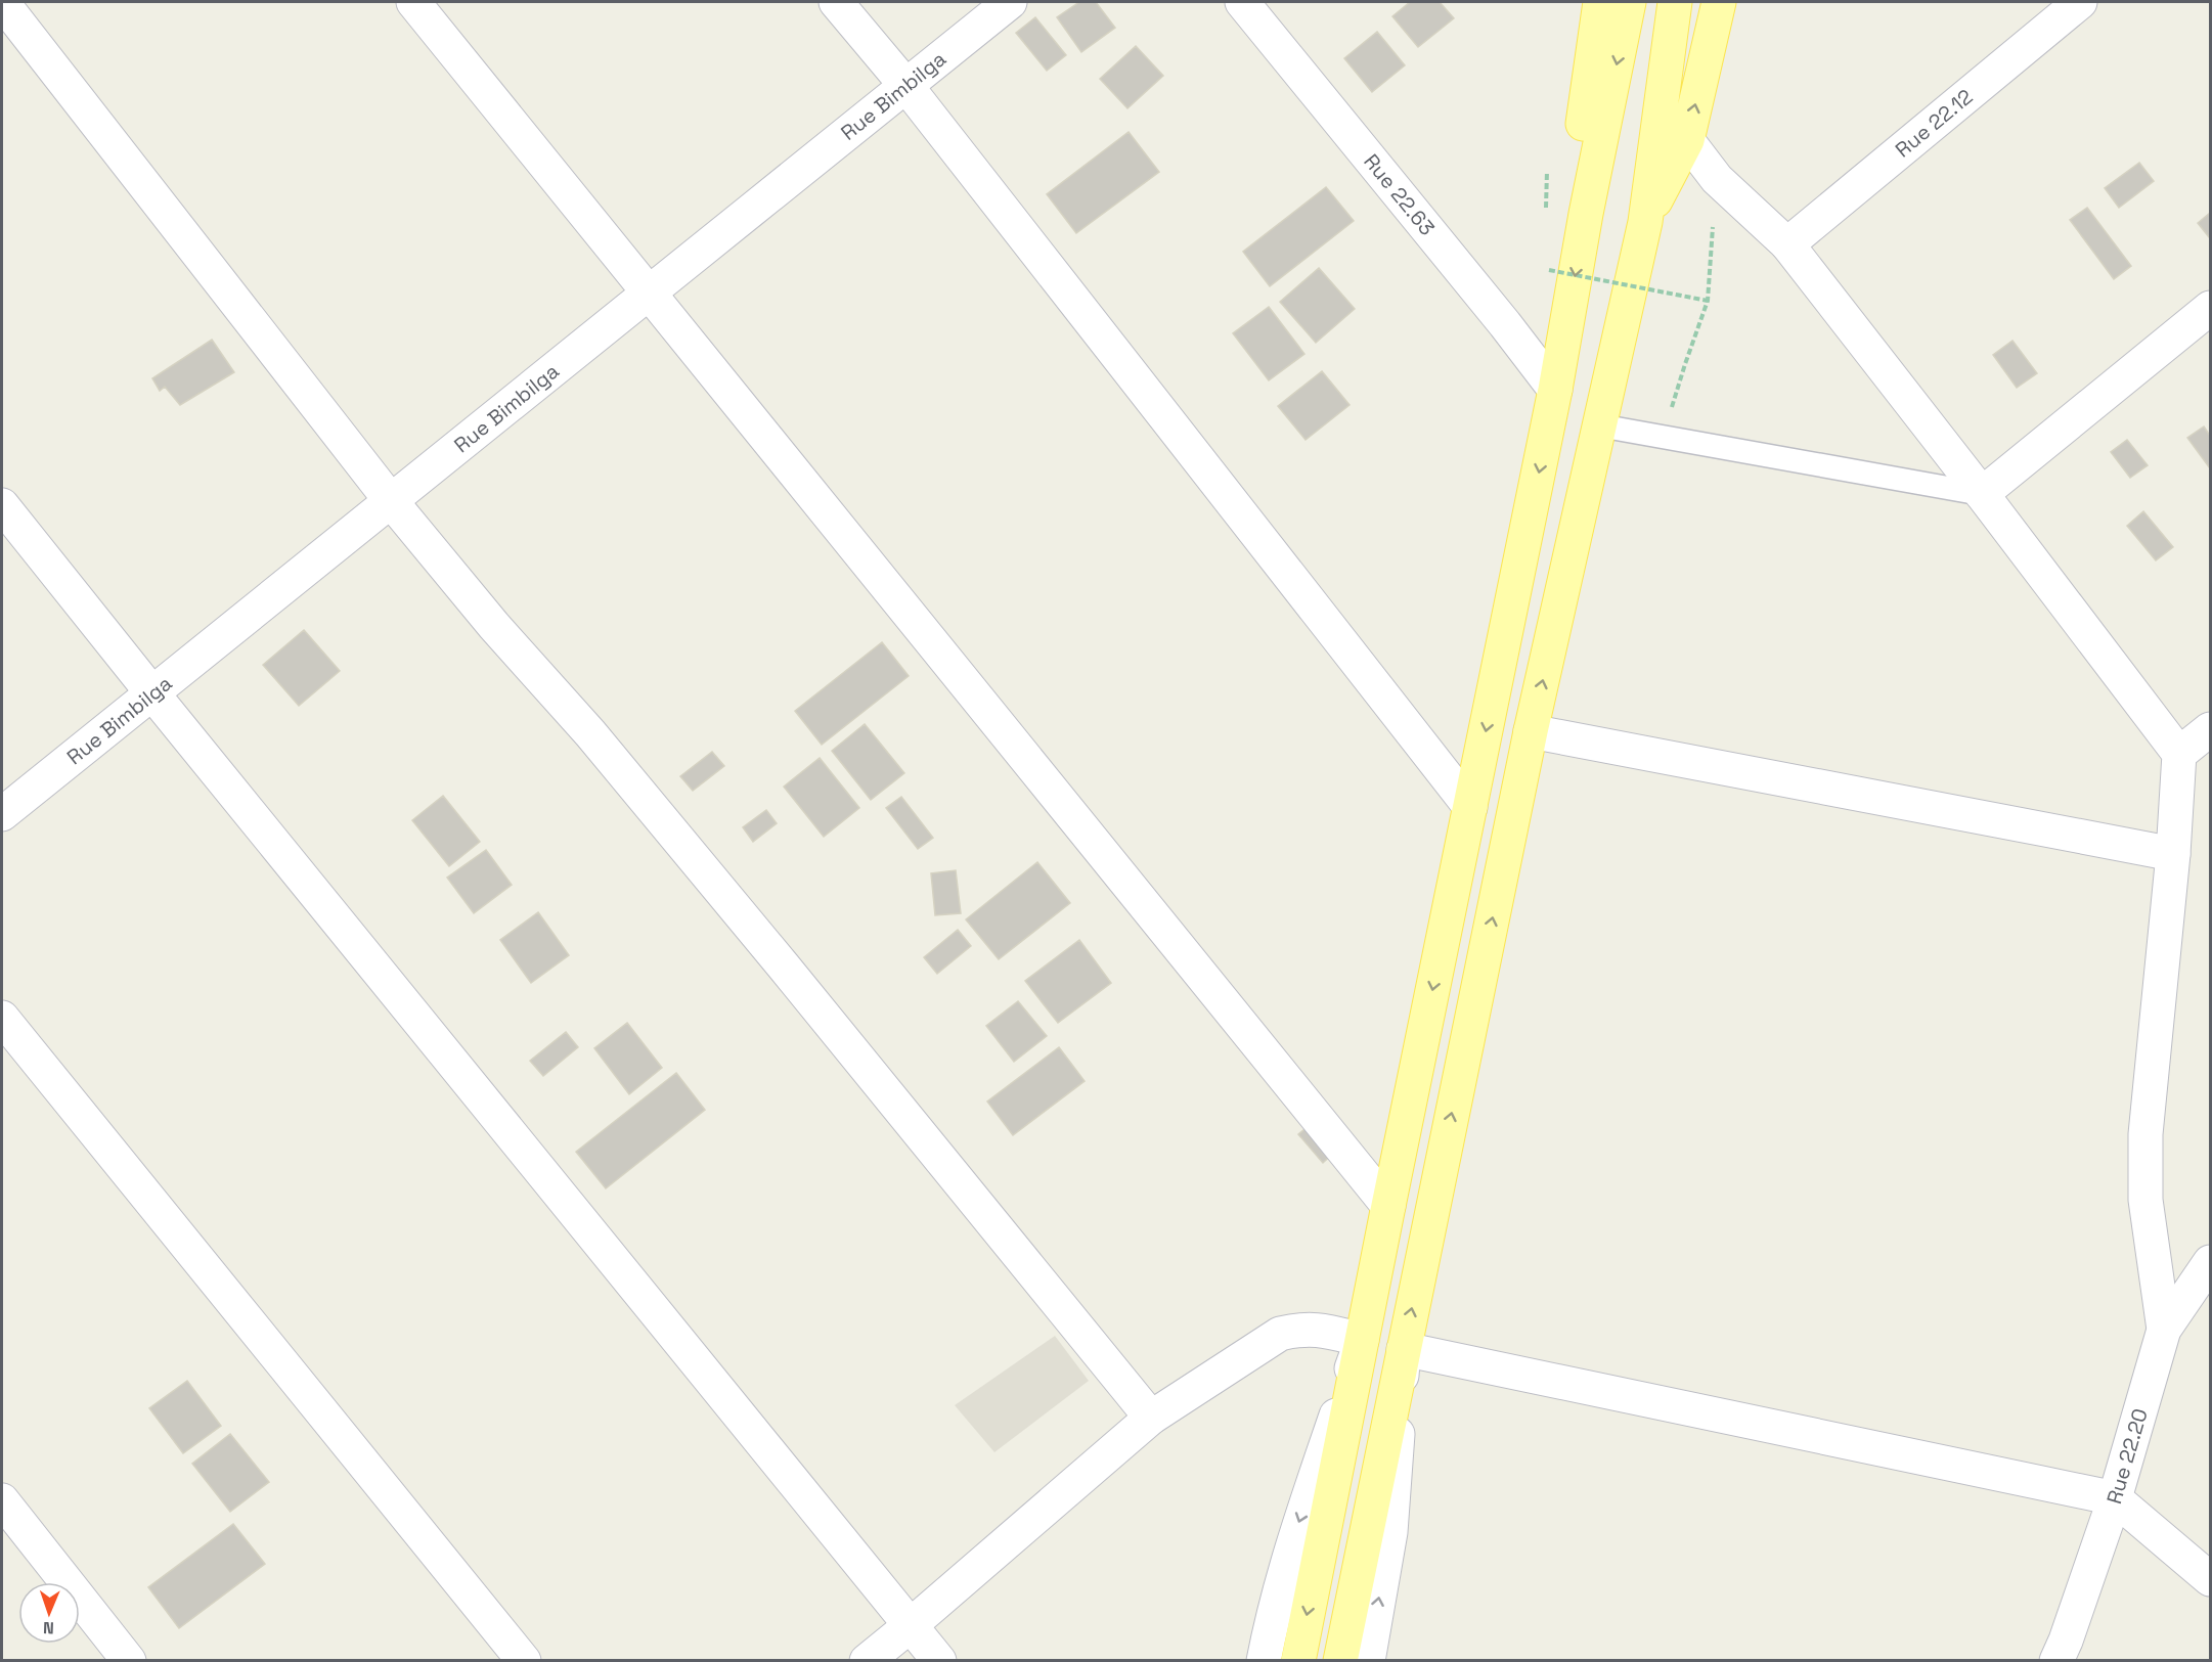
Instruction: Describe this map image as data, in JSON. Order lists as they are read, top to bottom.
{
  "streets": {
    "street": [
      "Rue Bimbilga",
      "Rue 22.12",
      "Rue 22.63",
      "Rue 22.20"
    ]
  },
  "north": "bottom"
}
